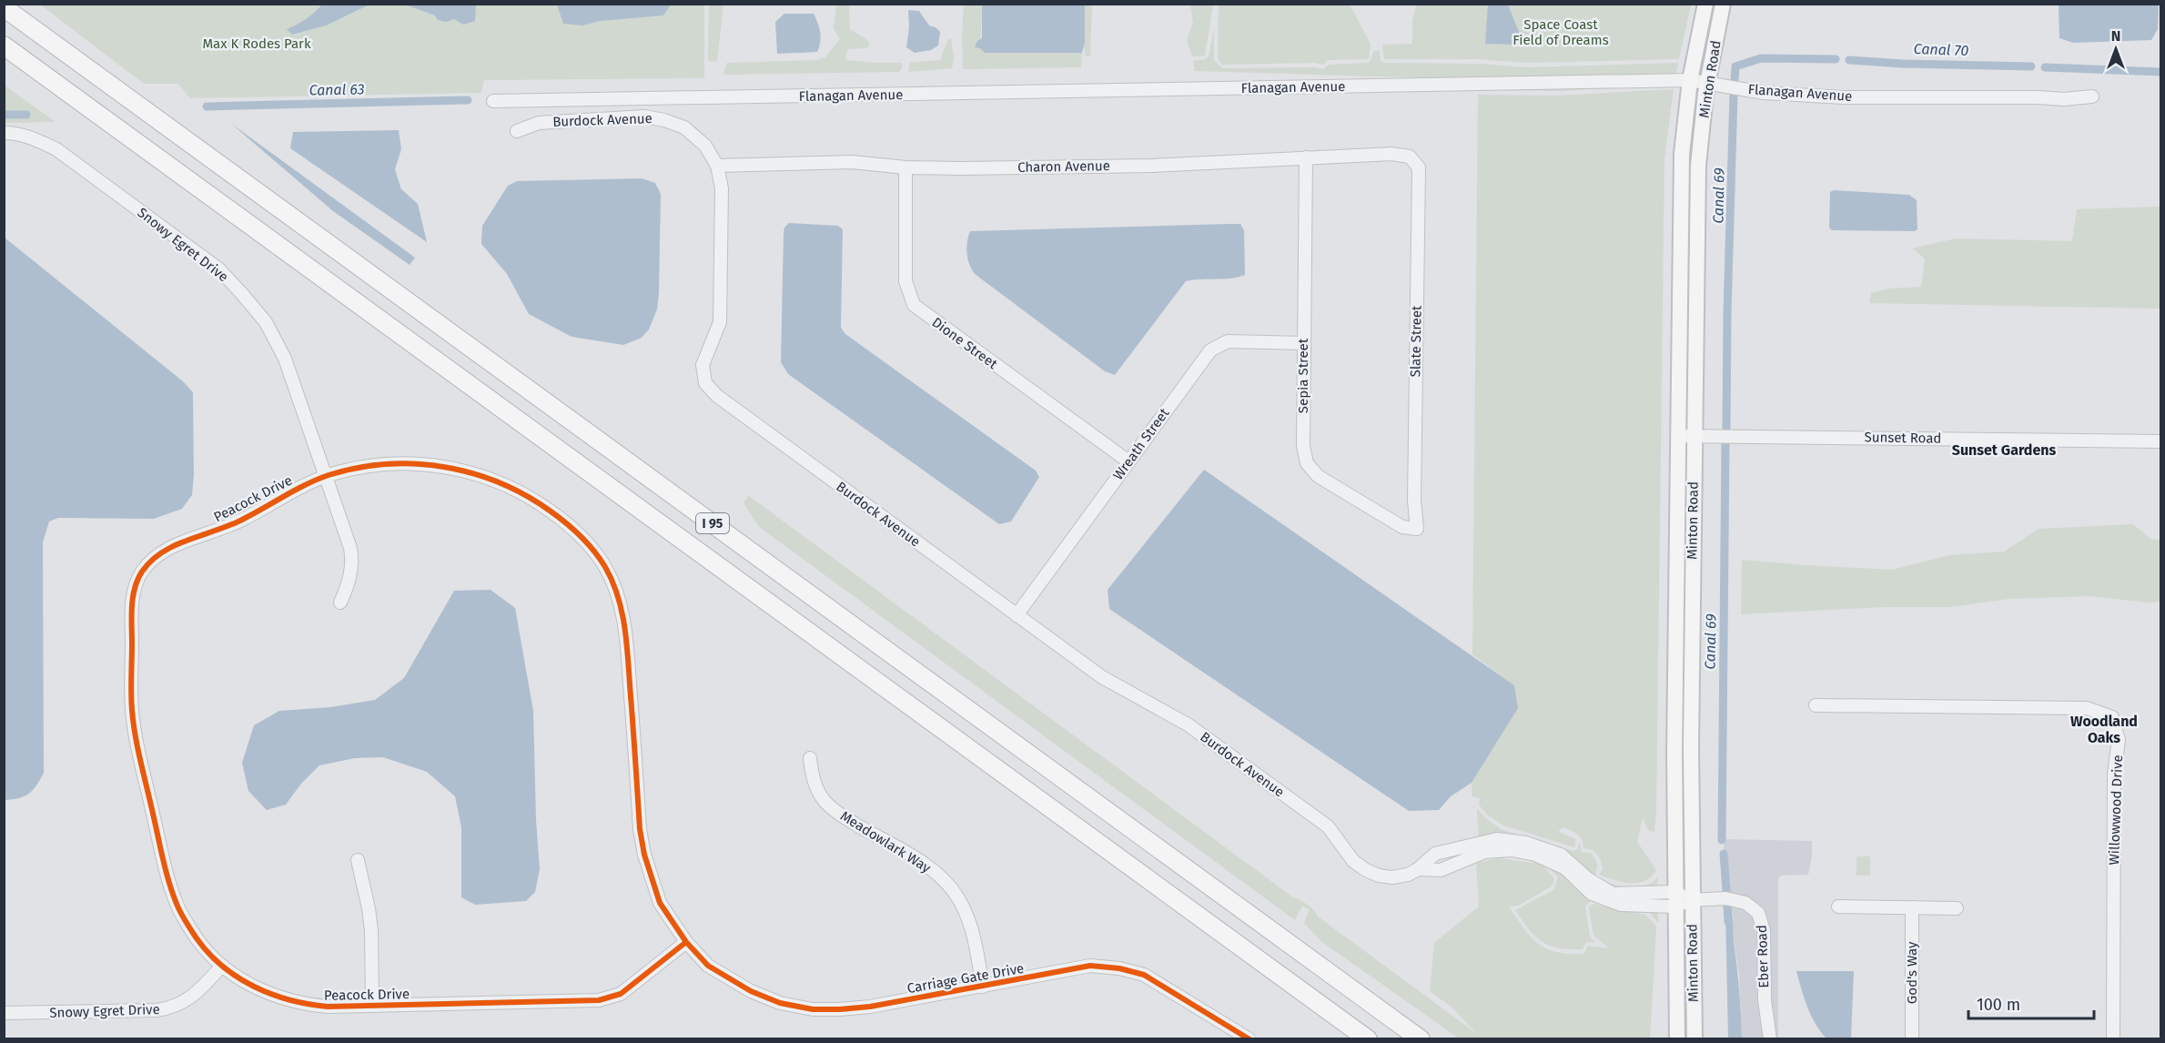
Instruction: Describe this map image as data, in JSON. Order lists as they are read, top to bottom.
{
  "streets": {
    "highway": ["I 95"],
    "main road": ["Minton Road"],
    "street": [
      "Flanagan Avenue",
      "Burdock Avenue",
      "Charon Avenue",
      "Snowy Egret Drive",
      "Slate Street",
      "Dione Street",
      "Sepia Street",
      "Sunset Road",
      "Wreath Street",
      "Peacock Drive",
      "Willowwood Drive",
      "Meadowlark Way",
      "Eber Road",
      "God's Way",
      "Carriage Gate Drive"
    ]
  },
  "crossings": [
    ["Minton Road", "Flanagan Avenue"],
    ["Minton Road", "Burdock Avenue"],
    ["Minton Road", "Sunset Road"],
    ["Minton Road", "Eber Road"],
    ["Burdock Avenue", "Charon Avenue"],
    ["Burdock Avenue", "Wreath Street"],
    ["Burdock Avenue", "Eber Road"],
    ["Charon Avenue", "Slate Street"],
    ["Charon Avenue", "Dione Street"],
    ["Charon Avenue", "Sepia Street"],
    ["Snowy Egret Drive", "Peacock Drive"],
    ["Slate Street", "Sepia Street"],
    ["Dione Street", "Wreath Street"],
    ["Sepia Street", "Wreath Street"],
    ["Peacock Drive", "Carriage Gate Drive"],
    ["Meadowlark Way", "Carriage Gate Drive"]
  ],
  "districts": ["Sunset Gardens", "Woodland Oaks"],
  "water": ["Canal 70", "Canal 63", "Canal 69"],
  "parks": ["Space Coast Field of Dreams", "Max K Rodes Park"],
  "scale_bar": "100 m",
  "north": "top"
}
